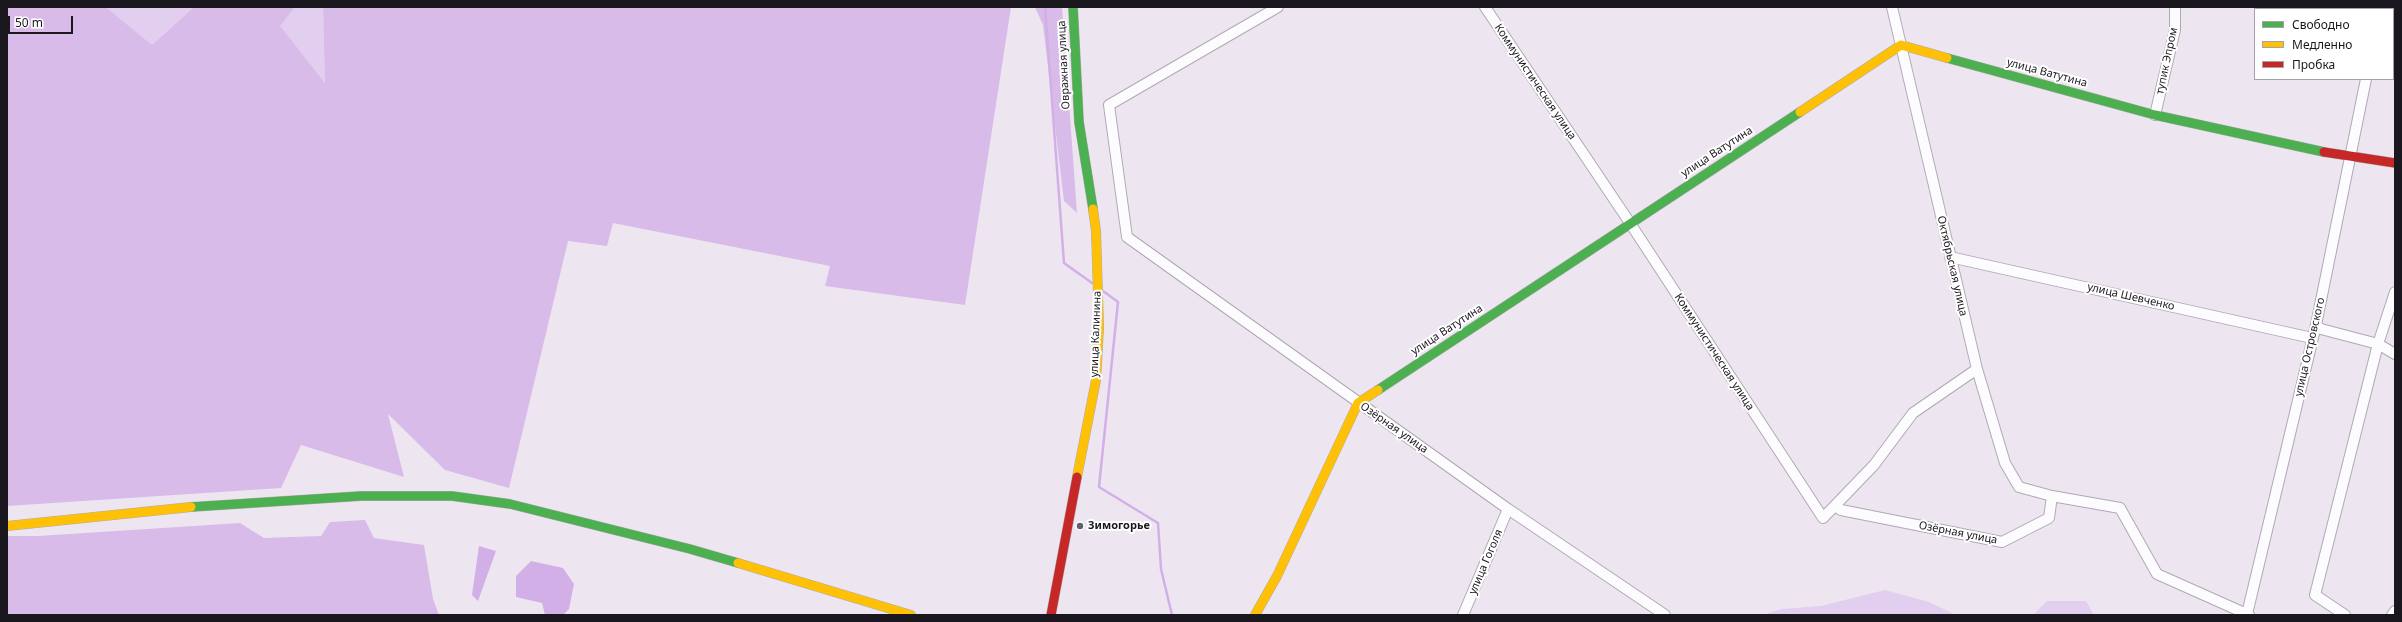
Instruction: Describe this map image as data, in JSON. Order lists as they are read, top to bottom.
{
  "streets": {
    "street": [
      "тупик Эпром",
      "Овражная улица",
      "улица Ватутина",
      "Коммунистическая улица",
      "Октябрьская улица",
      "улица Шевченко",
      "улица Калинина",
      "улица Островского",
      "Озёрная улица",
      "улица Гоголя"
    ]
  },
  "crossings": [
    ["тупик Эпром", "улица Ватутина"],
    ["Овражная улица", "улица Калинина"],
    ["улица Ватутина", "Коммунистическая улица"],
    ["улица Ватутина", "Октябрьская улица"],
    ["улица Ватутина", "улица Островского"],
    ["улица Ватутина", "Озёрная улица"],
    ["Коммунистическая улица", "Октябрьская улица"],
    ["Коммунистическая улица", "Озёрная улица"],
    ["Октябрьская улица", "улица Шевченко"],
    ["Октябрьская улица", "Озёрная улица"],
    ["улица Шевченко", "улица Островского"],
    ["Озёрная улица", "улица Гоголя"]
  ],
  "places": ["Зимогорье"],
  "legend": ["Свободно", "Медленно", "Пробка"],
  "scale_bar": "50 m"
}
